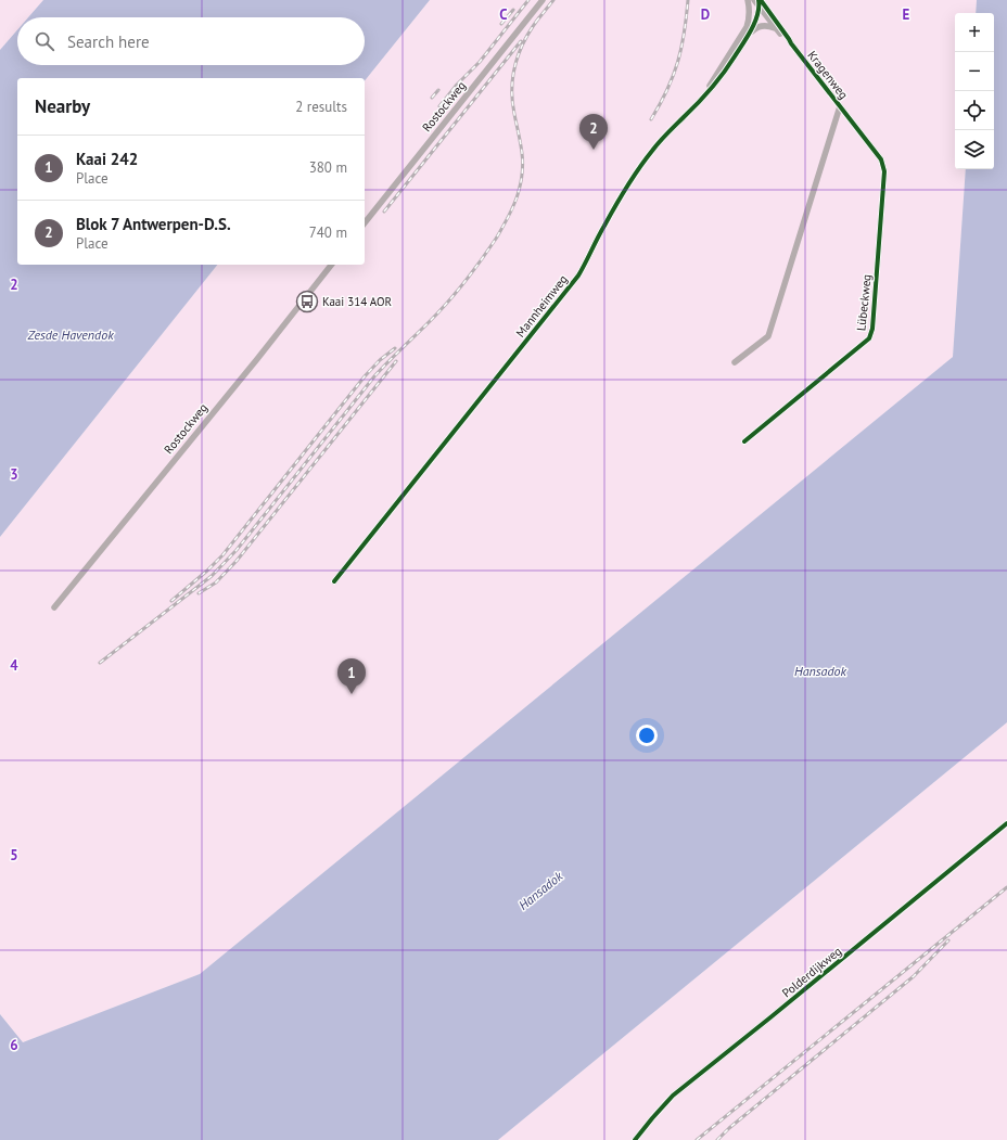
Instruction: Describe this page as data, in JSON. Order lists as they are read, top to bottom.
{
  "streets": {
    "street": [
      "Kragenweg",
      "Rostockweg",
      "Lübeckweg",
      "Mannheimweg",
      "Polderdijkweg"
    ]
  },
  "crossings": [
    ["Kragenweg", "Lübeckweg"],
    ["Kragenweg", "Mannheimweg"]
  ],
  "water": ["Zesde Havendok", "Hansadok"],
  "places": {
    "bus stop": ["Kaai 314 AOR"]
  },
  "page": {
    "map_buttons": ["+", "−"],
    "search": "Search here",
    "heading": ["Nearby", "2 results"],
    "pins": ["2", "1"],
    "list": [
      {
        "mark": "1",
        "name": "Kaai 242",
        "note": "Place",
        "value": "380 m"
      },
      {
        "mark": "2",
        "name": "Blok 7 Antwerpen-D.S.",
        "note": "Place",
        "value": "740 m"
      }
    ]
  },
  "grid": {
    "columns": ["C", "D", "E"],
    "rows": [
      "2",
      "3",
      "4",
      "5",
      "6"
    ]
  }
}
